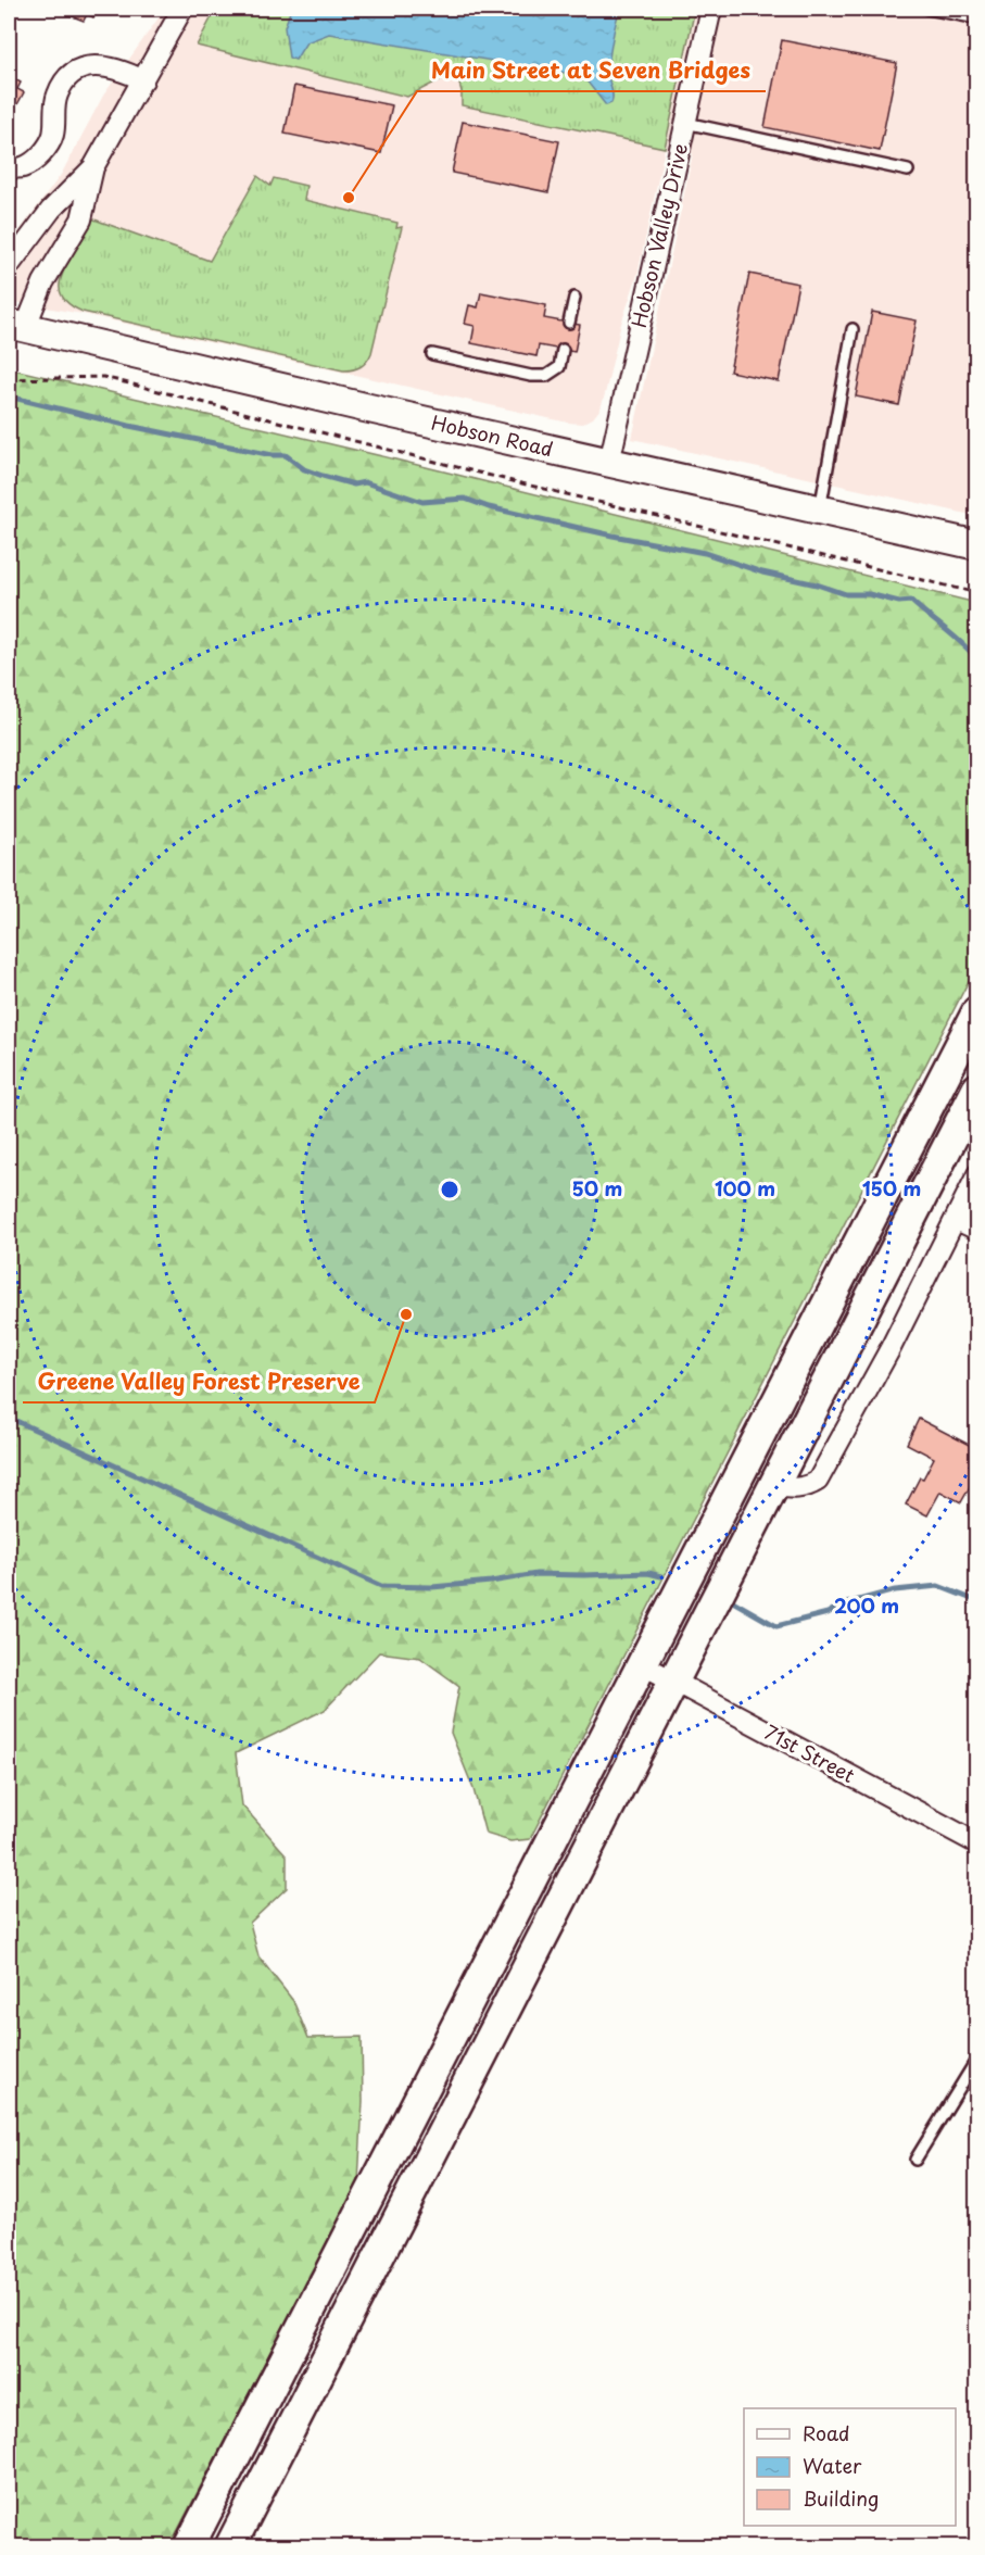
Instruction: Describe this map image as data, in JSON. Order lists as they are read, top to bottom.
{
  "streets": {
    "main road": ["Hobson Road"],
    "street": ["Hobson Valley Drive", "71st Street"]
  },
  "crossings": [
    ["Hobson Valley Drive", "Hobson Road"]
  ],
  "places": ["Main Street at Seven Bridges", "Greene Valley Forest Preserve"],
  "legend": ["Road", "Water", "Building"],
  "rings": [
    "50 m",
    "100 m",
    "150 m",
    "200 m"
  ]
}
